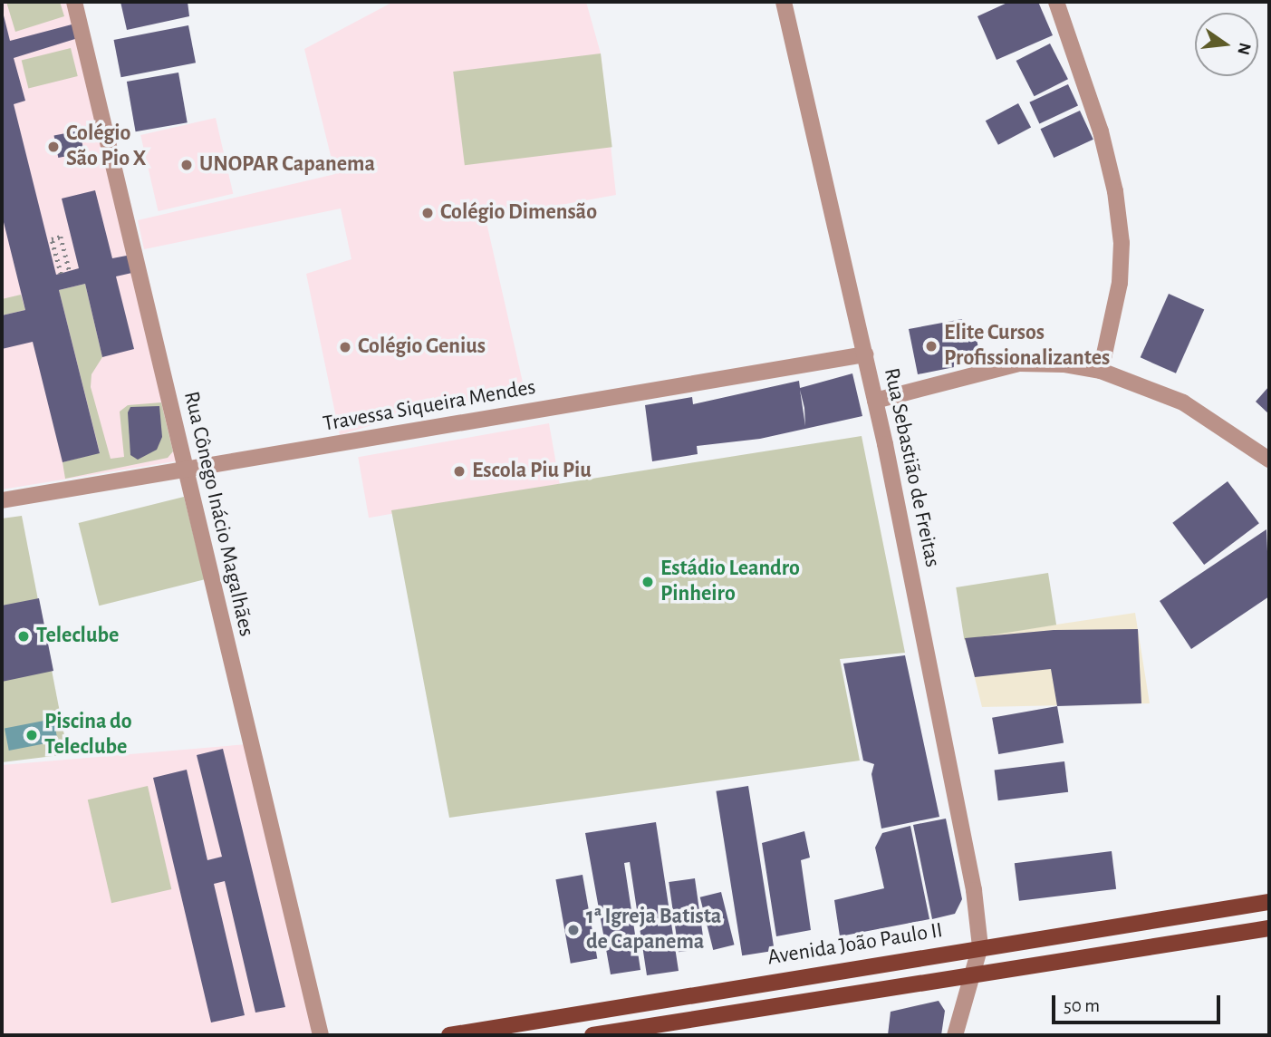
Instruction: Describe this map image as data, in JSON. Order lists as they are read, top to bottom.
{
  "streets": {
    "main road": ["Avenida João Paulo II"],
    "street": ["Travessa Siqueira Mendes", "Rua Sebastião de Freitas", "Rua Cônego Inácio Magalhães"]
  },
  "crossings": [
    ["Travessa Siqueira Mendes", "Rua Sebastião de Freitas"],
    ["Travessa Siqueira Mendes", "Rua Cônego Inácio Magalhães"],
    ["Rua Sebastião de Freitas", "Avenida João Paulo II"]
  ],
  "places": [
    "Colégio São Pio X",
    "UNOPAR Capanema",
    "Colégio Dimensão",
    "Elite Cursos Profissionalizantes",
    "Colégio Genius",
    "Escola Piu Piu",
    "Estádio Leandro Pinheiro",
    "Teleclube",
    "Piscina do Teleclube",
    "1ª Igreja Batista de Capanema"
  ],
  "scale_bar": "50 m",
  "north": "right"
}
